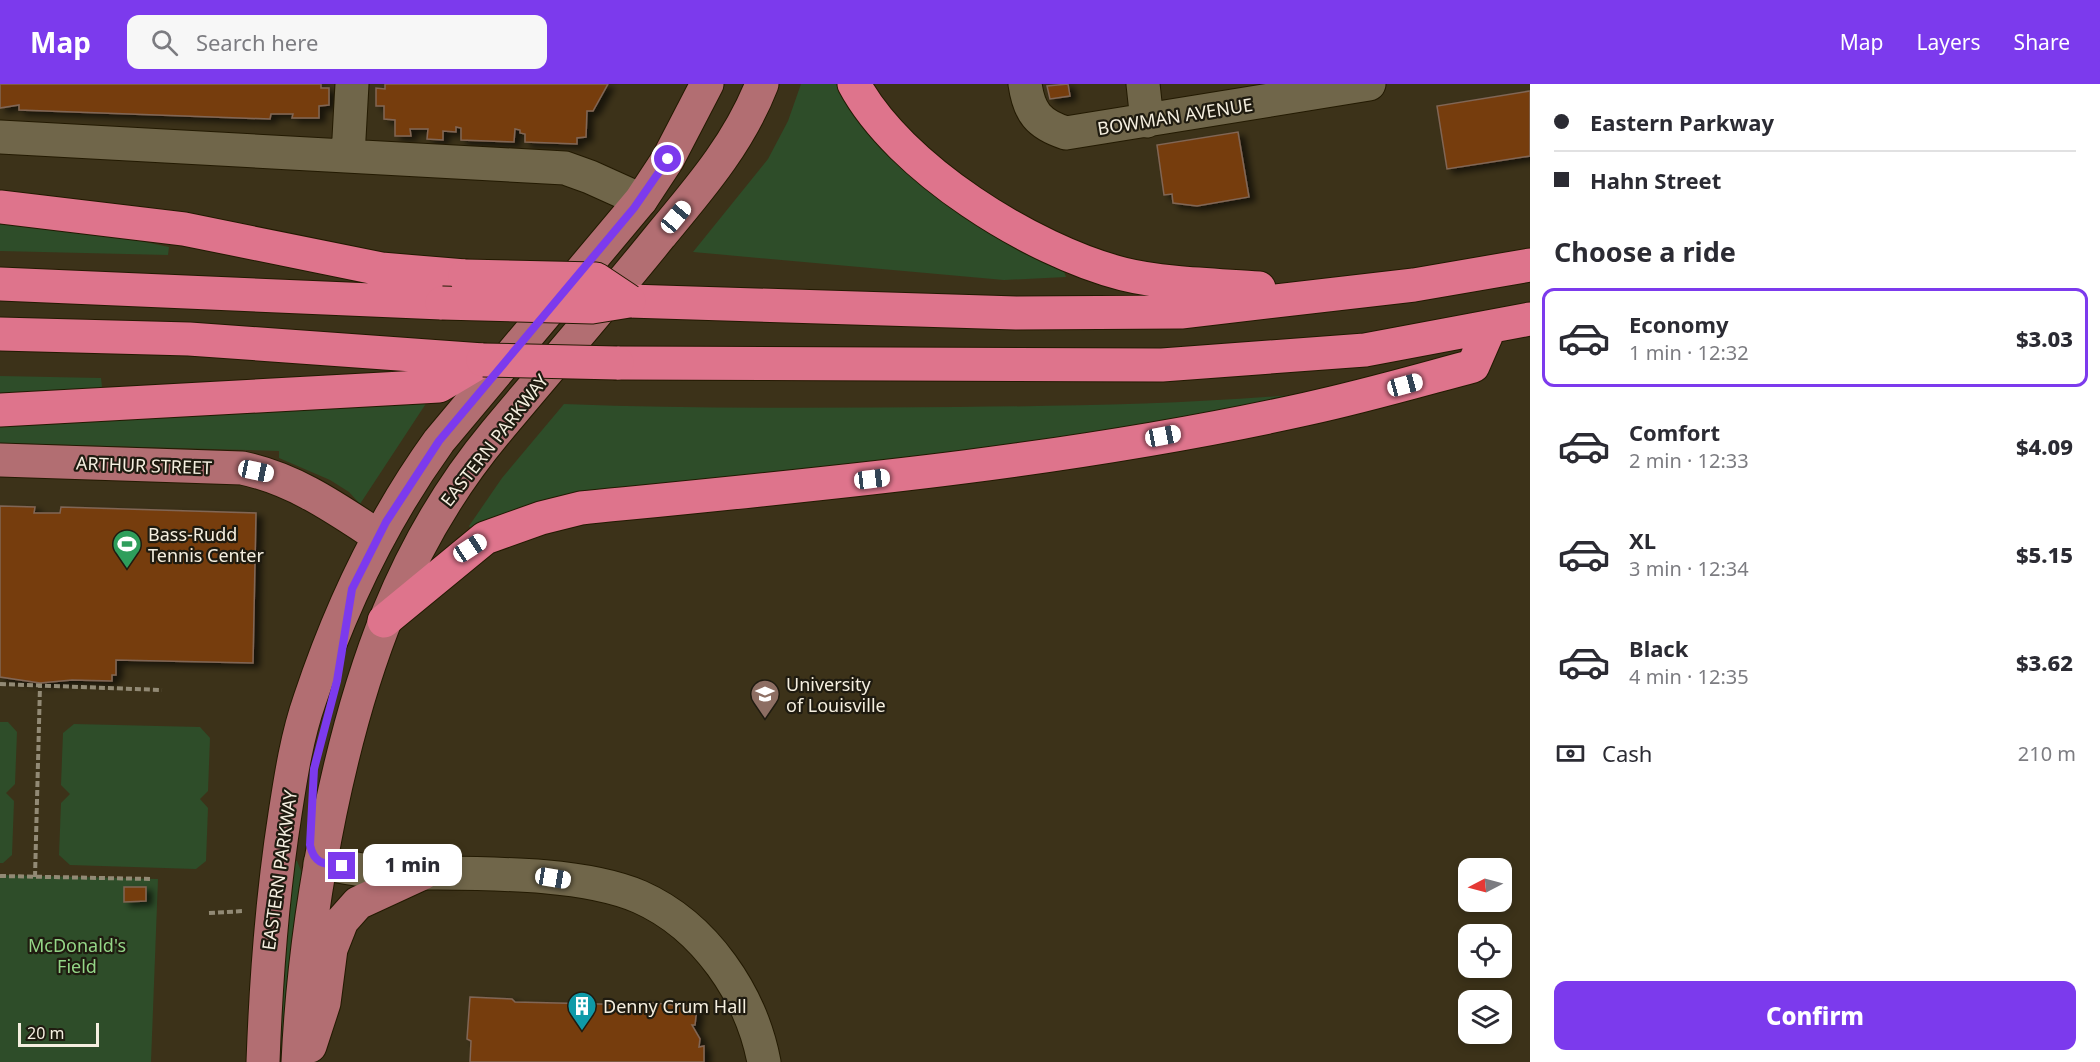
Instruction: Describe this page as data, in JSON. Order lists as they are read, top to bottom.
{
  "streets": {
    "main road": ["EASTERN PARKWAY", "ARTHUR STREET"],
    "street": ["BOWMAN AVENUE"]
  },
  "crossings": [
    ["EASTERN PARKWAY", "ARTHUR STREET"]
  ],
  "parks": ["McDonald's Field"],
  "places": {
    "sports": ["Bass-Rudd Tennis Center"],
    "school or university": ["University of Louisville"],
    "building": ["Denny Crum Hall"]
  },
  "scale_bar": "20 m",
  "north": "left",
  "page": {
    "header": "Map",
    "search": "Search here",
    "nav": ["Map", "Layers", "Share"],
    "banner": ["Eastern Parkway", "Hahn Street"],
    "heading": "Choose a ride",
    "list": [
      {
        "name": "Economy",
        "note": "1 min · 12:32",
        "value": "$3.03"
      },
      {
        "name": "Comfort",
        "note": "2 min · 12:33",
        "value": "$4.09"
      },
      {
        "name": "XL",
        "note": "3 min · 12:34",
        "value": "$5.15"
      },
      {
        "name": "Black",
        "note": "4 min · 12:35",
        "value": "$3.62"
      }
    ],
    "pay": ["Cash", "210 m"],
    "bubble": "1 min",
    "buttons": "Confirm",
    "scale": "20 m"
  }
}
